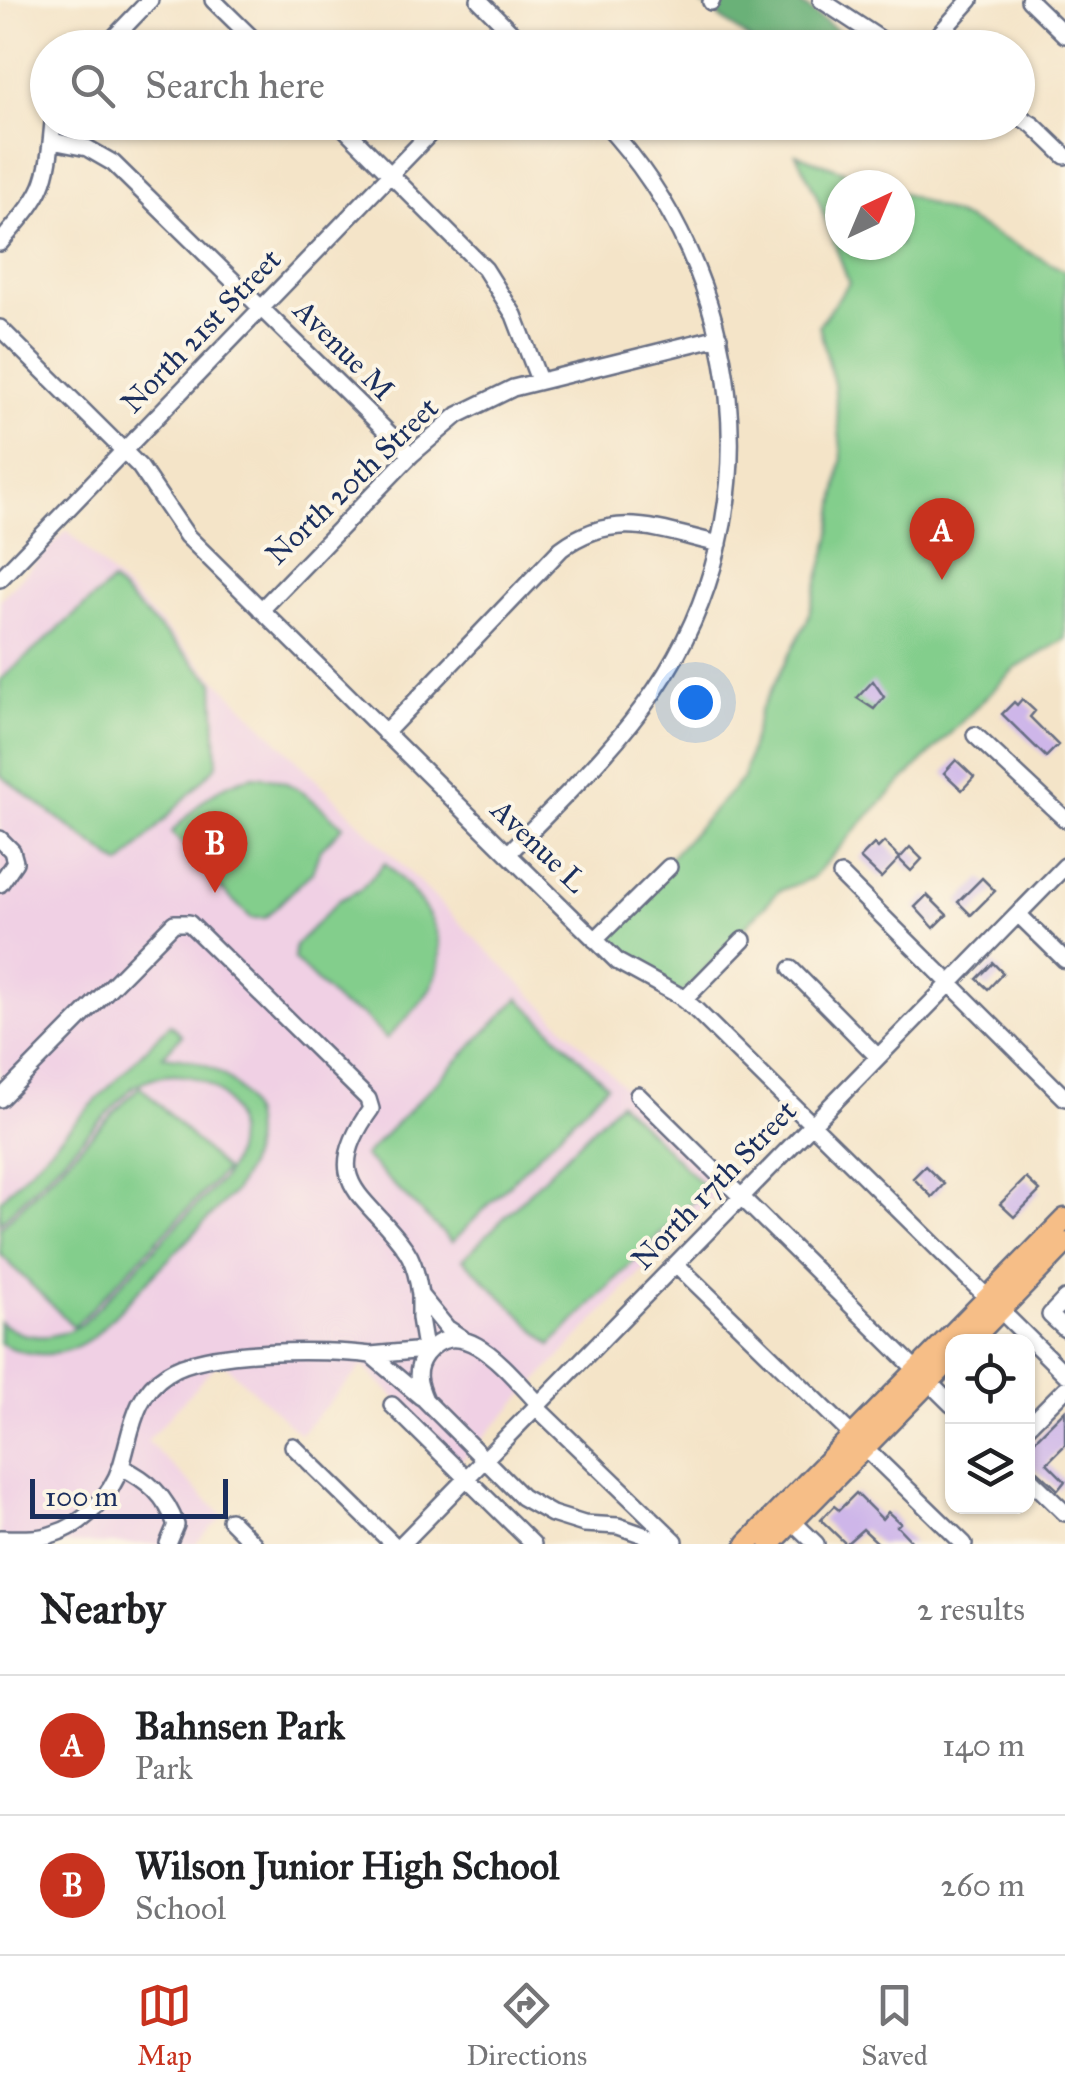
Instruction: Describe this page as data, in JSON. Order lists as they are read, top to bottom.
{
  "streets": {
    "street": [
      "North 21st Street",
      "Avenue M",
      "North 20th Street",
      "Avenue L",
      "North 17th Street"
    ]
  },
  "crossings": [
    ["North 21st Street", "Avenue M"],
    ["North 21st Street", "Avenue L"],
    ["Avenue M", "North 20th Street"],
    ["North 20th Street", "Avenue L"],
    ["Avenue L", "North 17th Street"]
  ],
  "scale_bar": "100 m",
  "north": "top right",
  "page": {
    "search": "Search here",
    "pins": ["A", "B"],
    "scale": "100 m",
    "heading": ["Nearby", "2 results"],
    "list": [
      {
        "mark": "A",
        "name": "Bahnsen Park",
        "note": "Park",
        "value": "140 m"
      },
      {
        "mark": "B",
        "name": "Wilson Junior High School",
        "note": "School",
        "value": "260 m"
      }
    ],
    "nav": ["Map", "Directions", "Saved"]
  }
}
